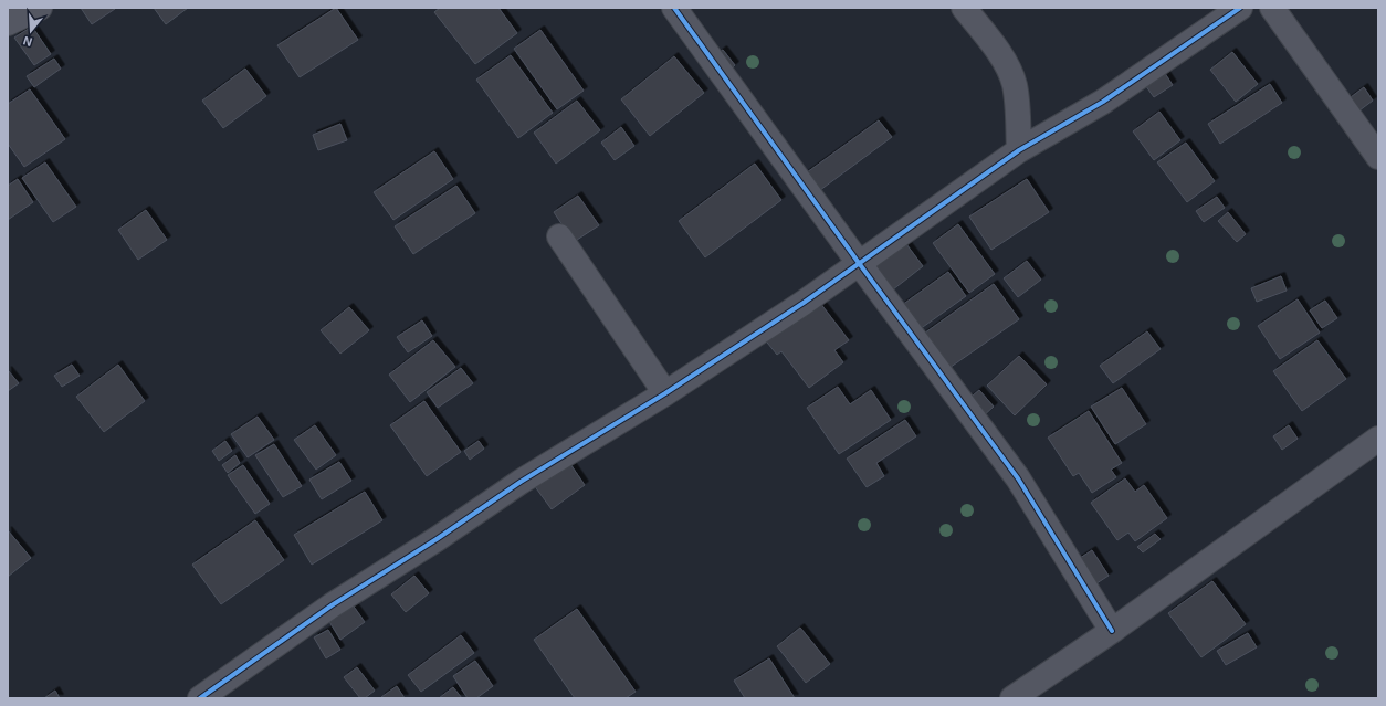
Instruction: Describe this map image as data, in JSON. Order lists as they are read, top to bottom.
{
  "north": "bottom"
}
